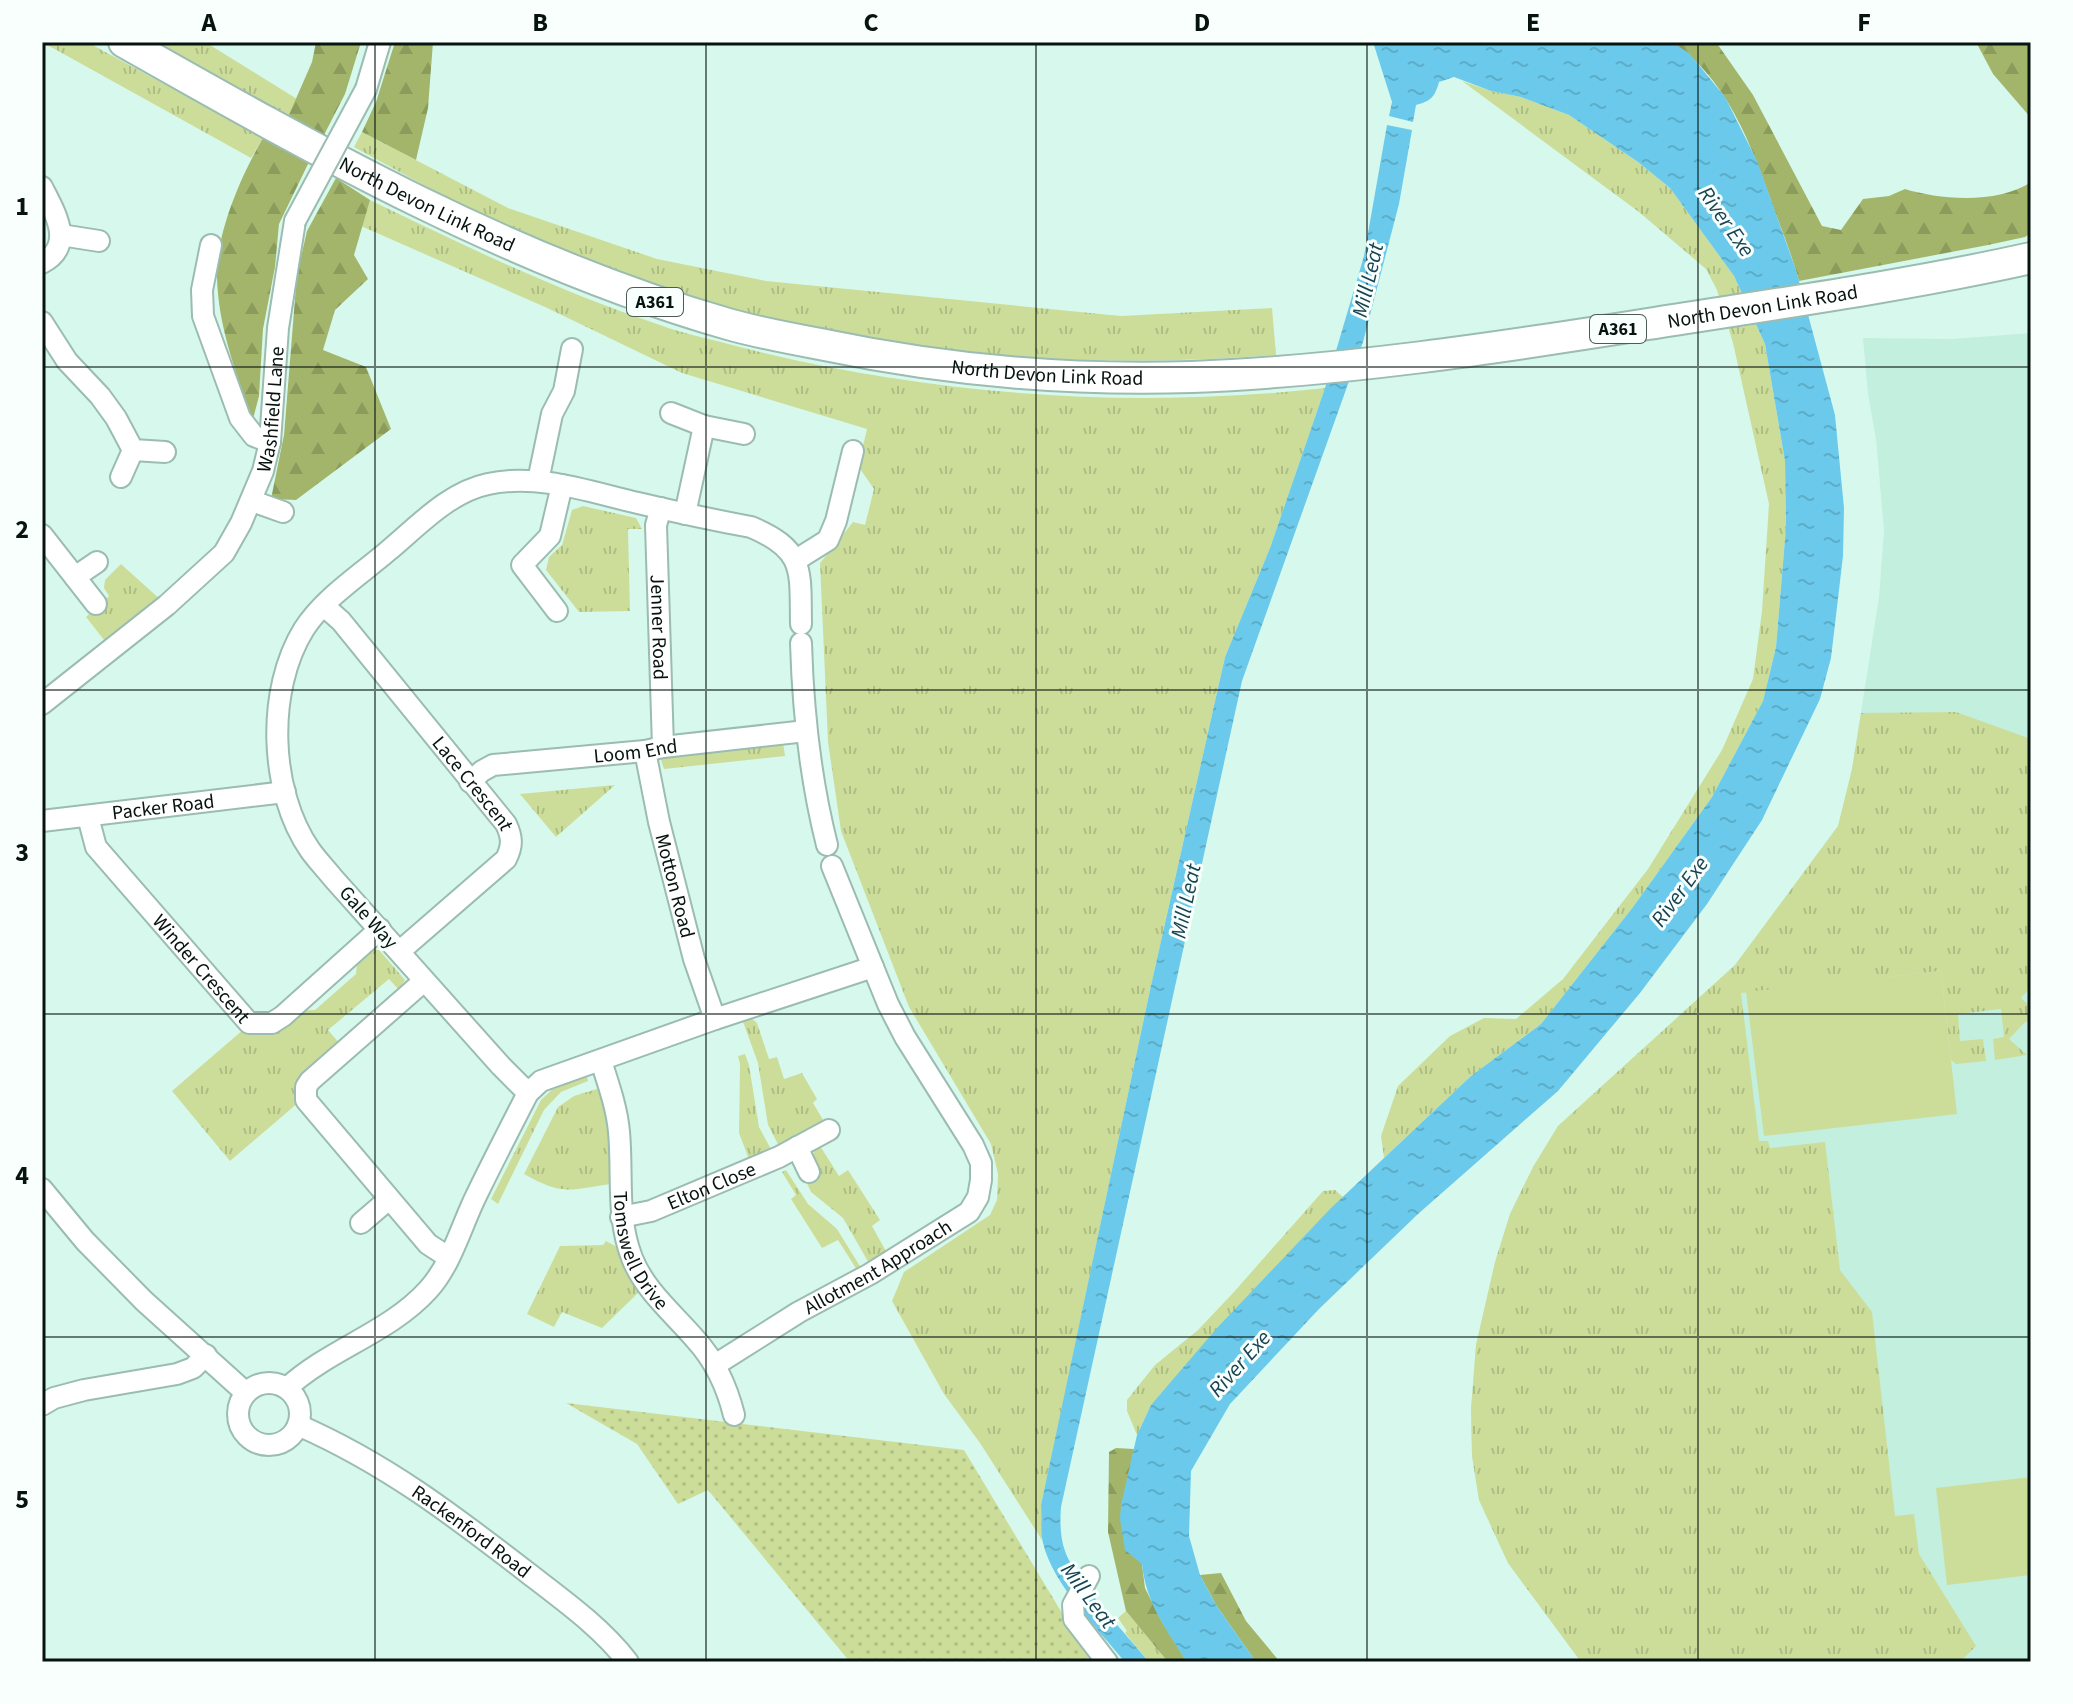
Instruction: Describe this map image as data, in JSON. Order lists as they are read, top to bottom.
{
  "streets": {
    "highway": ["North Devon Link Road", "A361"],
    "street": [
      "Washfield Lane",
      "Jenner Road",
      "Loom End",
      "Lace Crescent",
      "Packer Road",
      "Motton Road",
      "Gale Way",
      "Winder Crescent",
      "Elton Close",
      "Tomswell Drive",
      "Allotment Approach",
      "Rackenford Road"
    ]
  },
  "crossings": [
    ["Jenner Road", "Loom End"],
    ["Jenner Road", "Motton Road"],
    ["Jenner Road", "Gale Way"],
    ["Loom End", "Lace Crescent"],
    ["Loom End", "Motton Road"],
    ["Lace Crescent", "Gale Way"],
    ["Packer Road", "Gale Way"],
    ["Packer Road", "Winder Crescent"],
    ["Gale Way", "Winder Crescent"],
    ["Elton Close", "Tomswell Drive"],
    ["Tomswell Drive", "Allotment Approach"]
  ],
  "water": ["River Exe", "Mill Leat"],
  "grid": {
    "columns": [
      "A",
      "B",
      "C",
      "D",
      "E",
      "F"
    ],
    "rows": [
      "1",
      "2",
      "3",
      "4",
      "5"
    ]
  }
}
